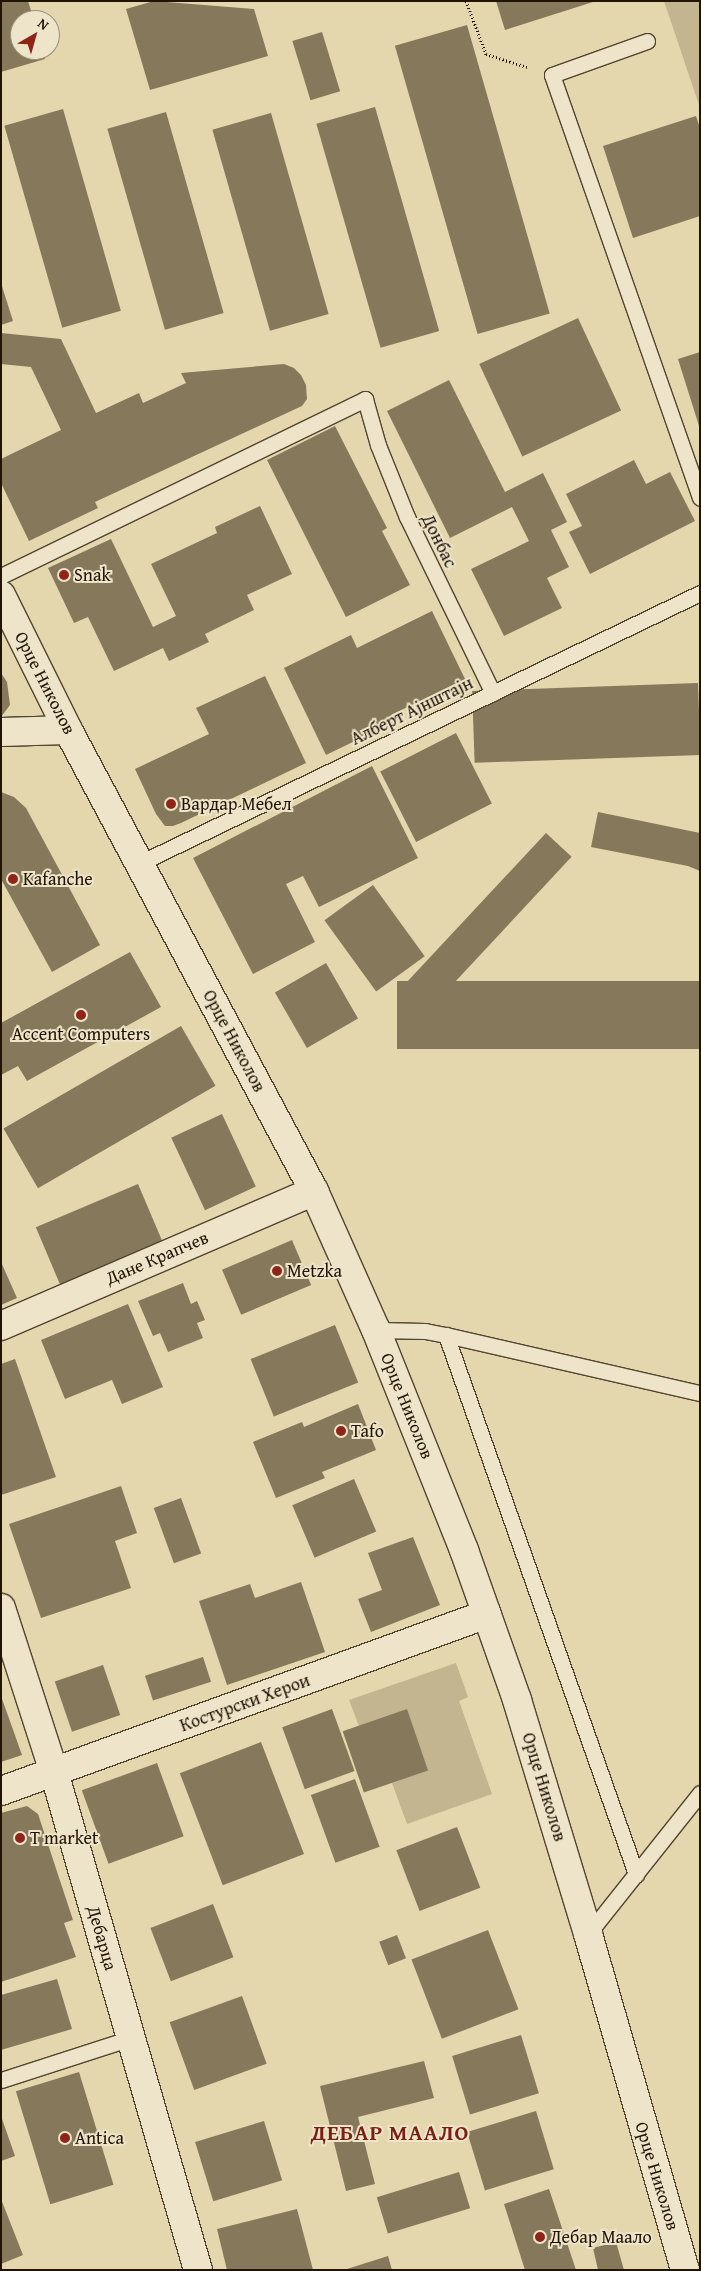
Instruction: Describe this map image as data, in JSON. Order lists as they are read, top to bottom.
{
  "streets": {
    "street": [
      "Орце Николов",
      "Дане Крапчев",
      "Костурски Херои",
      "Дебарца"
    ],
    "lane": ["Донбас", "Алберт Ајнштајн"]
  },
  "crossings": [
    ["Донбас", "Алберт Ајнштајн"],
    ["Орце Николов", "Алберт Ајнштајн"],
    ["Орце Николов", "Дане Крапчев"],
    ["Орце Николов", "Костурски Херои"],
    ["Костурски Херои", "Дебарца"]
  ],
  "districts": ["ДЕБАР МААЛО"],
  "places": [
    "Snak",
    "Вардар Мебел",
    "Kafanche",
    "Accent Computers",
    "Metzka",
    "Tafo",
    "T market",
    "Antica",
    "Дебар Маало"
  ],
  "north": "top right"
}
